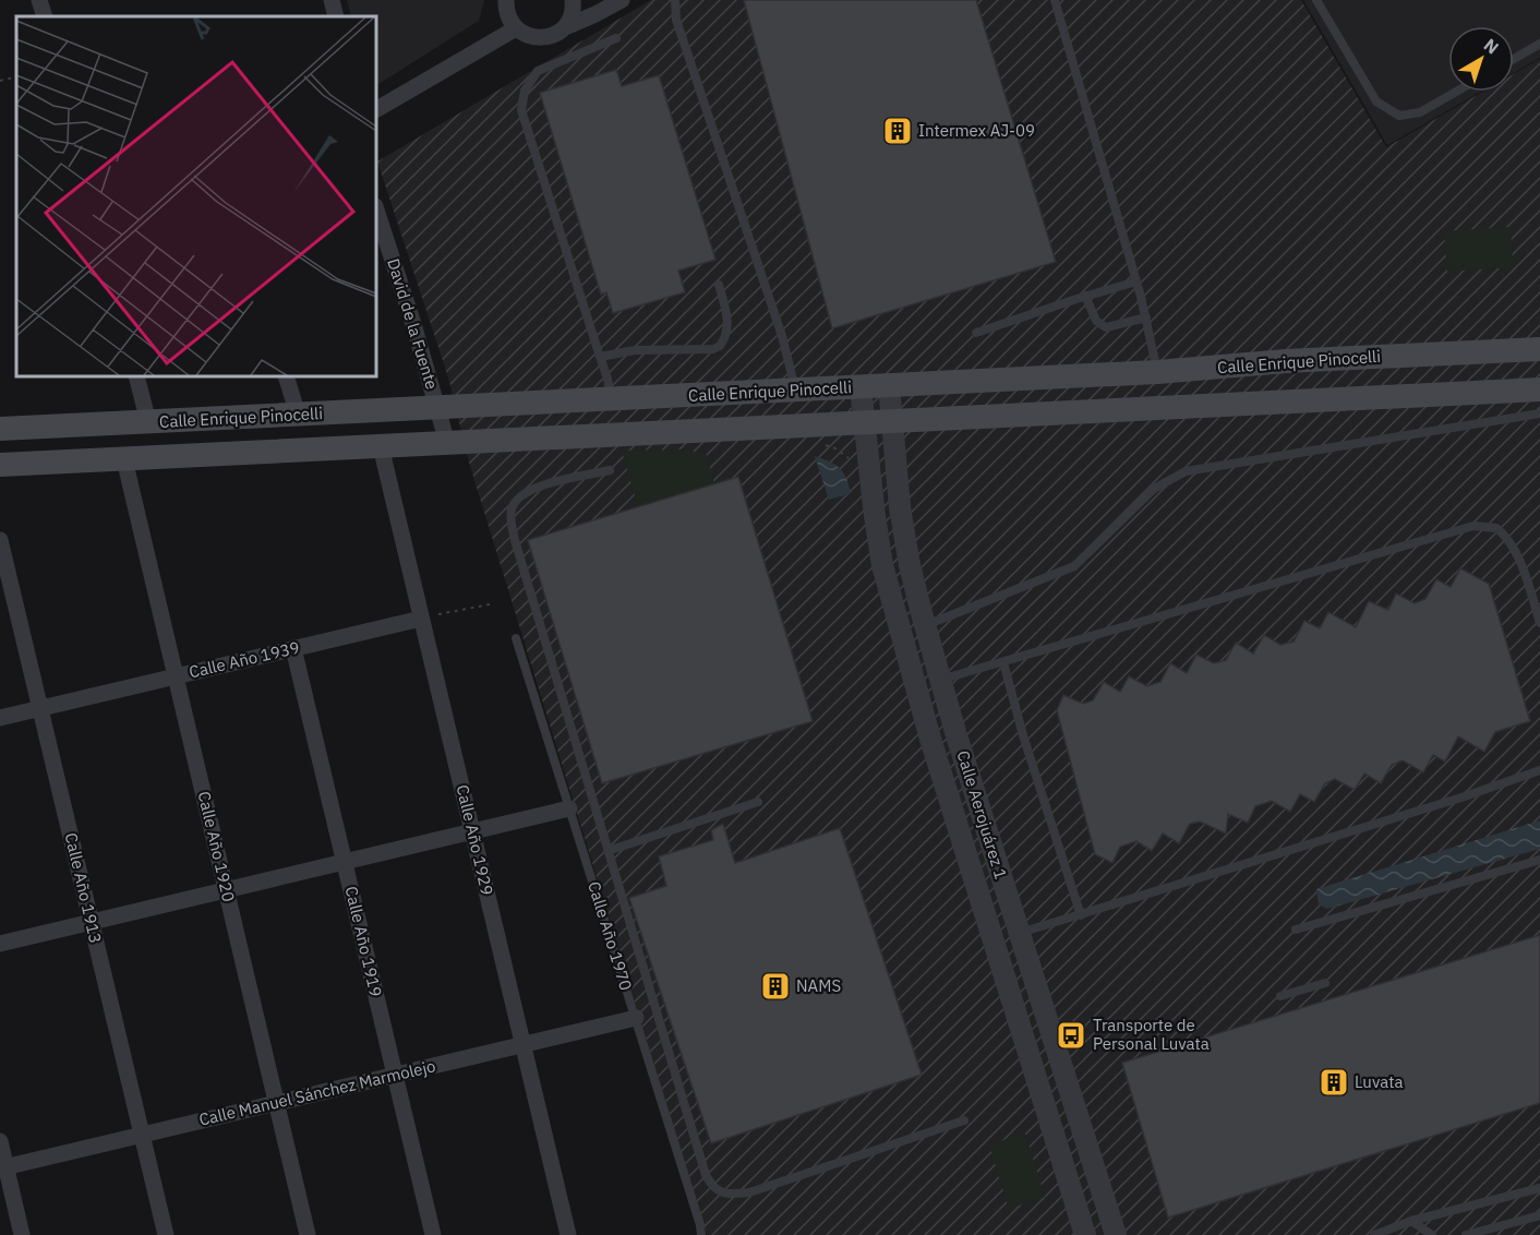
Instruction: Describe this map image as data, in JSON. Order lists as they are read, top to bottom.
{
  "streets": {
    "main road": ["Calle Enrique Pinocelli"],
    "street": [
      "David de la Fuente",
      "Calle Año 1939",
      "Calle Aerojuárez 1",
      "Calle Año 1929",
      "Calle Año 1920",
      "Calle Año 1913",
      "Calle Año 1919",
      "Calle Manuel Sánchez Marmolejo"
    ],
    "lane": ["Calle Año 1970"]
  },
  "crossings": [
    ["David de la Fuente", "Calle Enrique Pinocelli"],
    ["Calle Enrique Pinocelli", "Calle Aerojuárez 1"],
    ["Calle Año 1939", "Calle Año 1929"],
    ["Calle Año 1939", "Calle Año 1920"],
    ["Calle Año 1939", "Calle Año 1913"],
    ["Calle Año 1939", "Calle Año 1919"],
    ["Calle Año 1929", "Calle Manuel Sánchez Marmolejo"],
    ["Calle Año 1920", "Calle Manuel Sánchez Marmolejo"],
    ["Calle Año 1913", "Calle Manuel Sánchez Marmolejo"],
    ["Calle Año 1970", "Calle Manuel Sánchez Marmolejo"],
    ["Calle Año 1919", "Calle Manuel Sánchez Marmolejo"]
  ],
  "places": {
    "building": ["Intermex AJ-09", "NAMS", "Luvata"],
    "bus stop": ["Transporte de Personal Luvata"]
  },
  "north": "top right"
}
